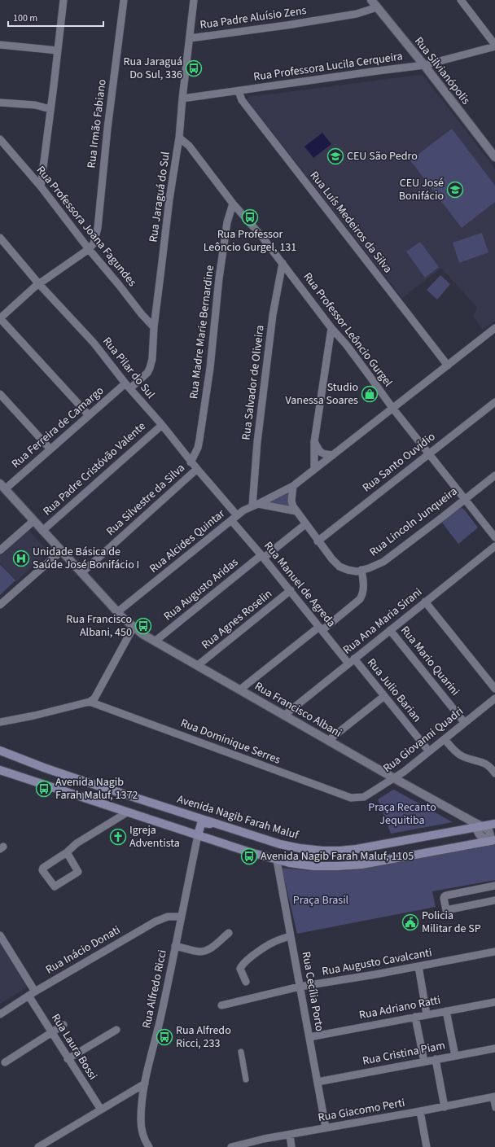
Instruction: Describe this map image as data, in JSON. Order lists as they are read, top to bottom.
{
  "streets": {
    "main road": ["Avenida Nagib Farah Maluf"],
    "street": [
      "Rua Padre Aluísio Zens",
      "Rua Professora Lucila Cerqueira",
      "Rua Silvianópolis",
      "Rua Irmão Fabiano",
      "Rua Jaraguá do Sul",
      "Rua Luís Medeiros da Silva",
      "Rua Professora Joana Fagundes",
      "Rua Professor Leôncio Gurgel",
      "Rua Madre Marie Bernardine",
      "Rua Pilar do Sul",
      "Rua Salvador de Oliveira",
      "Rua Ferreira de Camargo",
      "Rua Santo Ouvídio",
      "Rua Padre Cristóvão Valente",
      "Rua Silvestre da Silva",
      "Rua Lincoln Junqueira",
      "Rua Alcides Quintar",
      "Rua Manuel de Agreda",
      "Rua Augusto Aridas",
      "Rua Agnes Roselin",
      "Rua Ana Maria Sirani",
      "Rua Mario Quarini",
      "Rua Julio Barian",
      "Rua Francisco Albani",
      "Rua Giovanni Quadri",
      "Rua Dominique Serres",
      "Rua Inácio Donati",
      "Rua Augusto Cavalcanti",
      "Rua Alfredo Ricci",
      "Rua Cecília Porto",
      "Rua Adriano Ratti",
      "Rua Laura Bossi",
      "Rua Cristina Piam",
      "Rua Giacomo Perti"
    ]
  },
  "crossings": [
    ["Rua Padre Aluísio Zens", "Rua Silvianópolis"],
    ["Rua Padre Aluísio Zens", "Rua Jaraguá do Sul"],
    ["Rua Professora Lucila Cerqueira", "Rua Silvianópolis"],
    ["Rua Professora Lucila Cerqueira", "Rua Jaraguá do Sul"],
    ["Rua Professora Lucila Cerqueira", "Rua Luís Medeiros da Silva"],
    ["Rua Irmão Fabiano", "Rua Professora Joana Fagundes"],
    ["Rua Jaraguá do Sul", "Rua Professora Joana Fagundes"],
    ["Rua Jaraguá do Sul", "Rua Professor Leôncio Gurgel"],
    ["Rua Jaraguá do Sul", "Rua Pilar do Sul"],
    ["Rua Jaraguá do Sul", "Rua Ferreira de Camargo"],
    ["Rua Professor Leôncio Gurgel", "Rua Madre Marie Bernardine"],
    ["Rua Professor Leôncio Gurgel", "Rua Salvador de Oliveira"],
    ["Rua Professor Leôncio Gurgel", "Rua Santo Ouvídio"],
    ["Rua Professor Leôncio Gurgel", "Rua Lincoln Junqueira"],
    ["Rua Madre Marie Bernardine", "Rua Pilar do Sul"],
    ["Rua Pilar do Sul", "Rua Ferreira de Camargo"],
    ["Rua Pilar do Sul", "Rua Padre Cristóvão Valente"],
    ["Rua Pilar do Sul", "Rua Silvestre da Silva"],
    ["Rua Pilar do Sul", "Rua Alcides Quintar"],
    ["Rua Pilar do Sul", "Rua Manuel de Agreda"],
    ["Rua Salvador de Oliveira", "Rua Alcides Quintar"],
    ["Rua Ferreira de Camargo", "Rua Francisco Albani"],
    ["Rua Santo Ouvídio", "Rua Lincoln Junqueira"],
    ["Rua Padre Cristóvão Valente", "Rua Francisco Albani"],
    ["Rua Silvestre da Silva", "Rua Francisco Albani"],
    ["Rua Lincoln Junqueira", "Rua Alcides Quintar"],
    ["Rua Lincoln Junqueira", "Rua Augusto Aridas"],
    ["Rua Alcides Quintar", "Rua Manuel de Agreda"],
    ["Rua Alcides Quintar", "Rua Francisco Albani"],
    ["Rua Manuel de Agreda", "Rua Augusto Aridas"],
    ["Rua Manuel de Agreda", "Rua Agnes Roselin"],
    ["Rua Manuel de Agreda", "Rua Ana Maria Sirani"],
    ["Rua Manuel de Agreda", "Rua Julio Barian"],
    ["Rua Augusto Aridas", "Rua Francisco Albani"],
    ["Rua Agnes Roselin", "Rua Francisco Albani"],
    ["Rua Ana Maria Sirani", "Rua Mario Quarini"],
    ["Rua Ana Maria Sirani", "Rua Julio Barian"],
    ["Rua Ana Maria Sirani", "Rua Francisco Albani"],
    ["Rua Mario Quarini", "Rua Giovanni Quadri"],
    ["Rua Julio Barian", "Rua Giovanni Quadri"],
    ["Rua Francisco Albani", "Rua Giovanni Quadri"],
    ["Rua Francisco Albani", "Avenida Nagib Farah Maluf"],
    ["Rua Giovanni Quadri", "Rua Dominique Serres"],
    ["Rua Inácio Donati", "Rua Alfredo Ricci"],
    ["Rua Inácio Donati", "Rua Laura Bossi"],
    ["Rua Augusto Cavalcanti", "Rua Cecília Porto"],
    ["Rua Cecília Porto", "Rua Adriano Ratti"],
    ["Rua Cecília Porto", "Rua Cristina Piam"],
    ["Rua Cecília Porto", "Rua Giacomo Perti"]
  ],
  "parks": ["Praça Recanto Jequitiba", "Praça Brasil"],
  "places": {
    "bus stop": [
      "Rua Jaraguá Do Sul, 336",
      "Rua Professor Leôncio Gurgel, 131",
      "Rua Francisco Albani, 450",
      "Avenida Nagib Farah Maluf, 1372",
      "Avenida Nagib Farah Maluf, 1105",
      "Rua Alfredo Ricci, 233"
    ],
    "school or university": ["CEU São Pedro", "CEU José Bonifácio"],
    "shop": ["Studio Vanessa Soares"],
    "hospital": ["Unidade Básica de Saúde José Bonifácio I"],
    "church": ["Igreja Adventista"],
    "public building": ["Policia Militar de SP"]
  },
  "scale_bar": "100 m"
}
